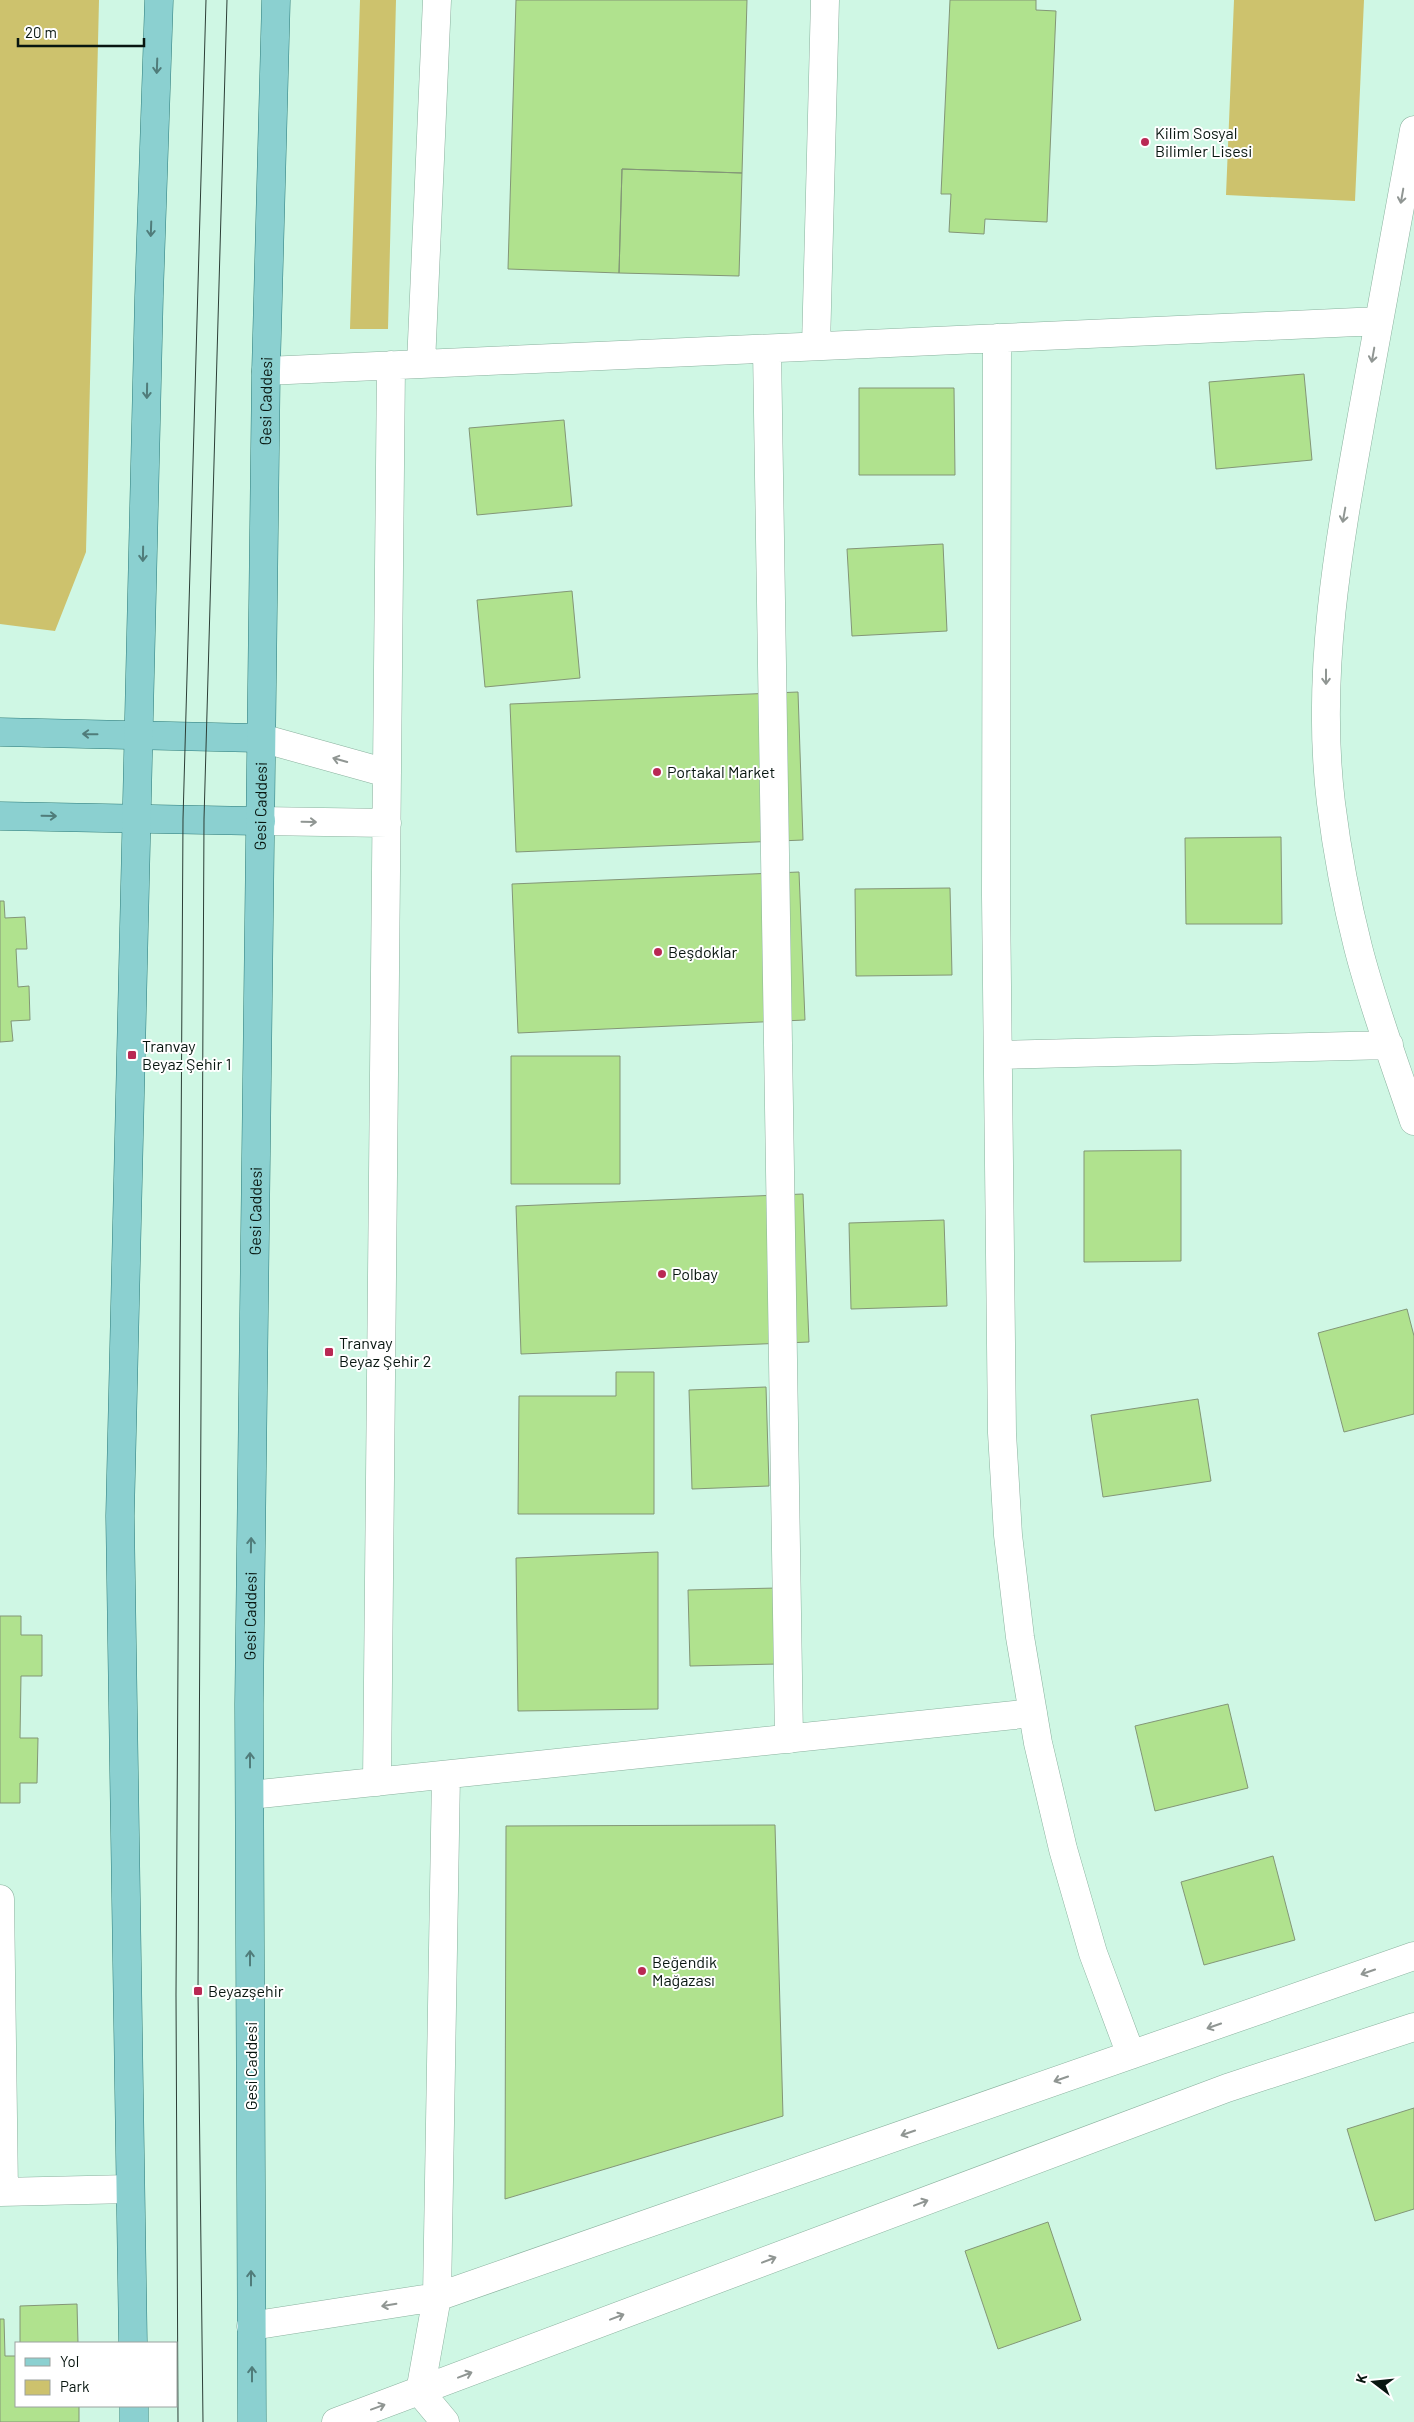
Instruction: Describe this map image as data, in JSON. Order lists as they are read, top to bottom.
{
  "streets": {
    "main road": ["Gesi Caddesi"]
  },
  "places": {
    "other": [
      "Kilim Sosyal Bilimler Lisesi",
      "Portakal Market",
      "Beşdoklar",
      "Polbay",
      "Beğendik Mağazası"
    ],
    "transit": ["Tranvay Beyaz Şehir 1", "Tranvay Beyaz Şehir 2", "Beyazşehir"]
  },
  "legend": ["Yol", "Park"],
  "scale_bar": "20 m",
  "north": "left"
}
